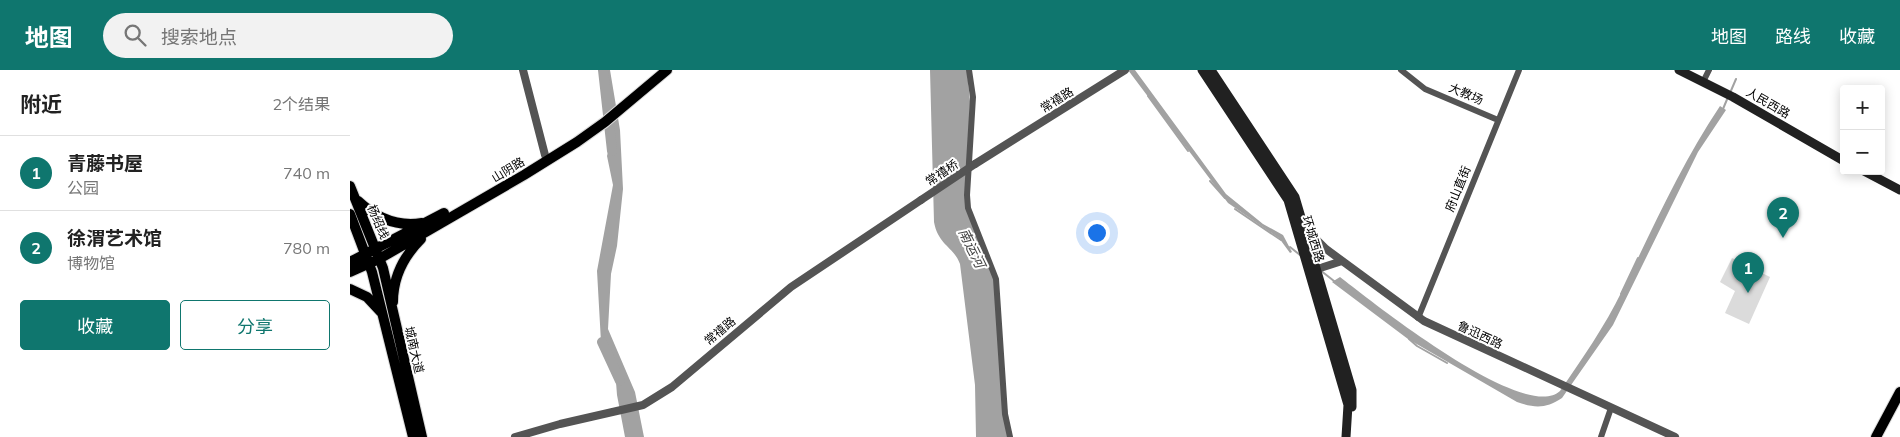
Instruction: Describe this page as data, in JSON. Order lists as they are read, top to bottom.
{
  "streets": {
    "main road": [
      "人民西路",
      "山阴路",
      "杨绍线",
      "环城西路",
      "城南大道"
    ],
    "street": [
      "大教场",
      "常禧路",
      "常禧桥",
      "府山直街",
      "鲁迅西路"
    ]
  },
  "crossings": [
    ["大教场", "府山直街"],
    ["常禧路", "常禧桥"],
    ["山阴路", "杨绍线"],
    ["山阴路", "城南大道"],
    ["府山直街", "鲁迅西路"],
    ["杨绍线", "城南大道"],
    ["环城西路", "鲁迅西路"]
  ],
  "water": ["南运河"],
  "page": {
    "header": "地图",
    "search": "搜索地点",
    "nav": ["地图", "路线", "收藏"],
    "heading": ["附近", "2个结果"],
    "map_buttons": ["+", "−"],
    "list": [
      {
        "mark": "1",
        "name": "青藤书屋",
        "note": "公园",
        "value": "740 m"
      },
      {
        "mark": "2",
        "name": "徐渭艺术馆",
        "note": "博物馆",
        "value": "780 m"
      }
    ],
    "pins": ["2", "1"],
    "buttons": ["收藏", "分享"]
  }
}
